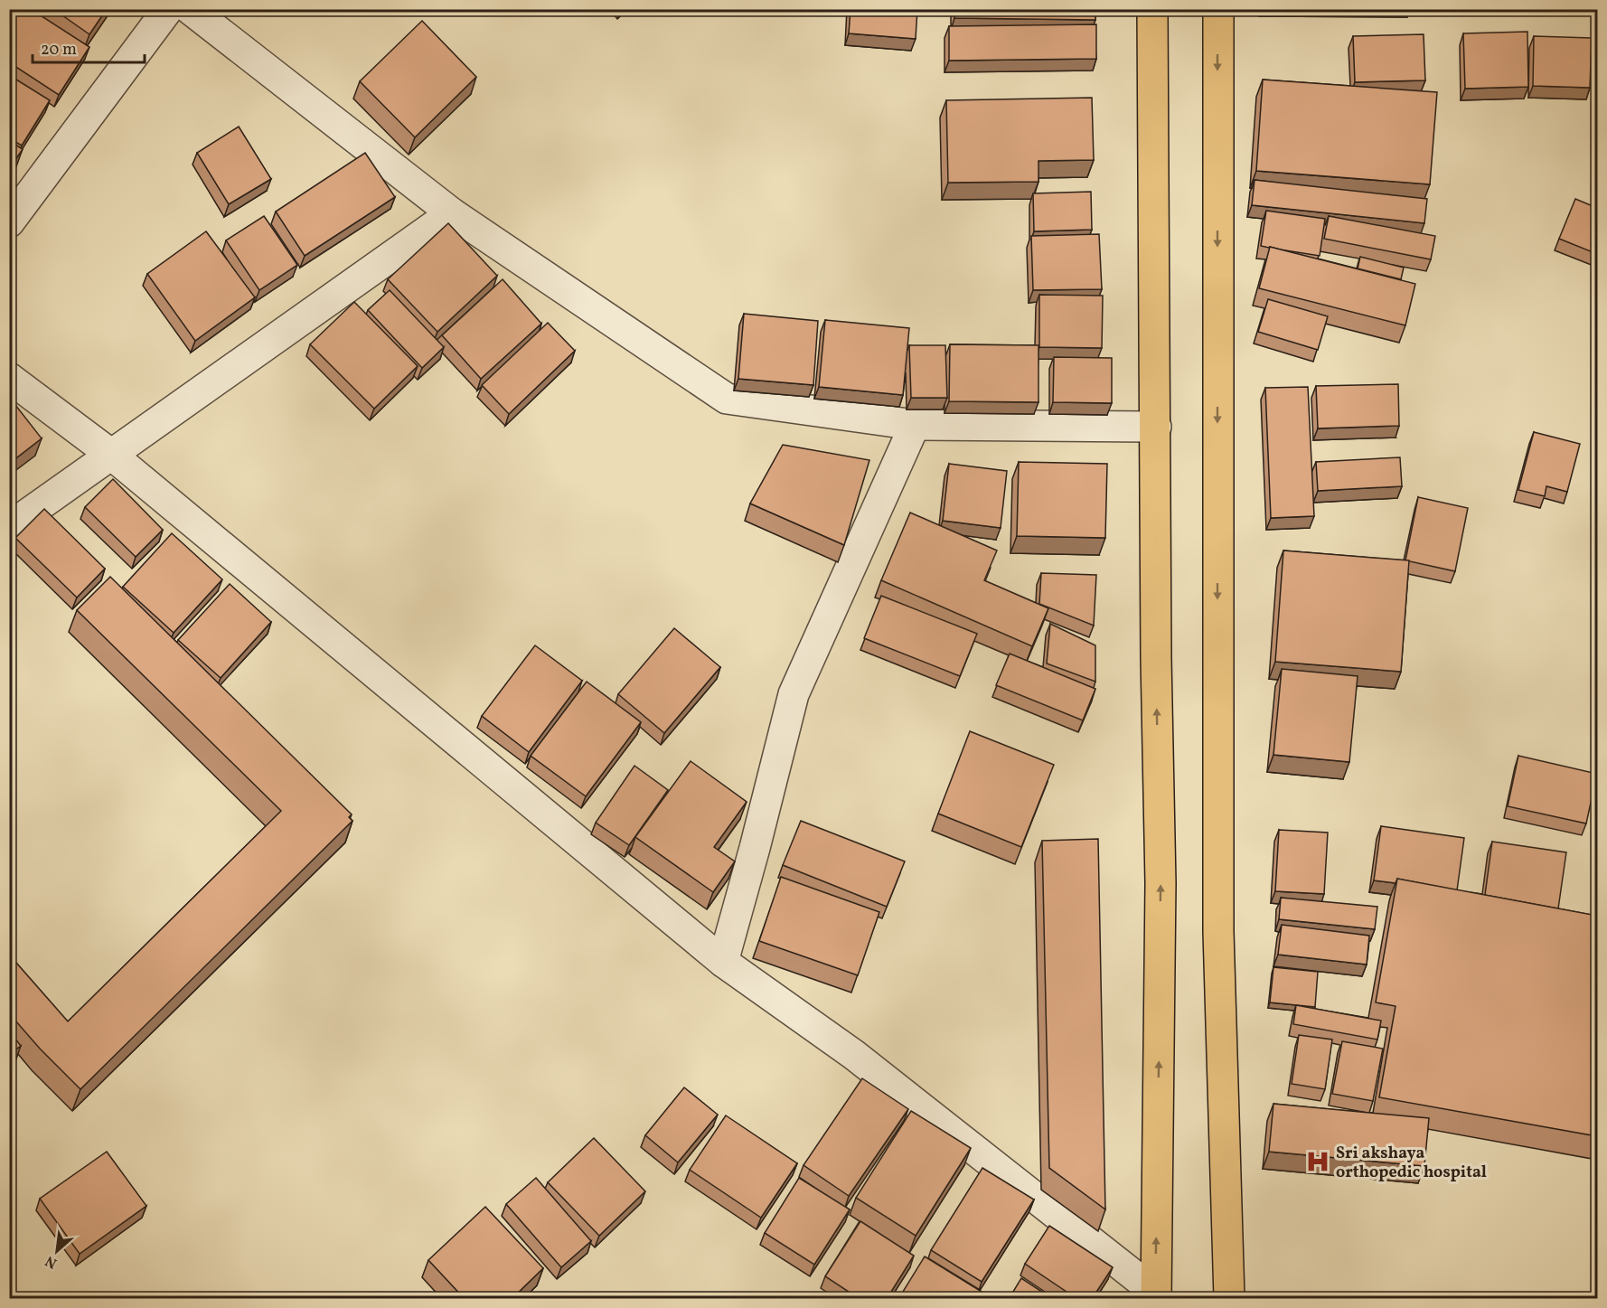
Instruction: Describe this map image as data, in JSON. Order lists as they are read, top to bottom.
{
  "places": {
    "hospital": ["Sri akshaya orthopedic hospital"]
  },
  "scale_bar": "20 m",
  "north": "bottom left"
}
